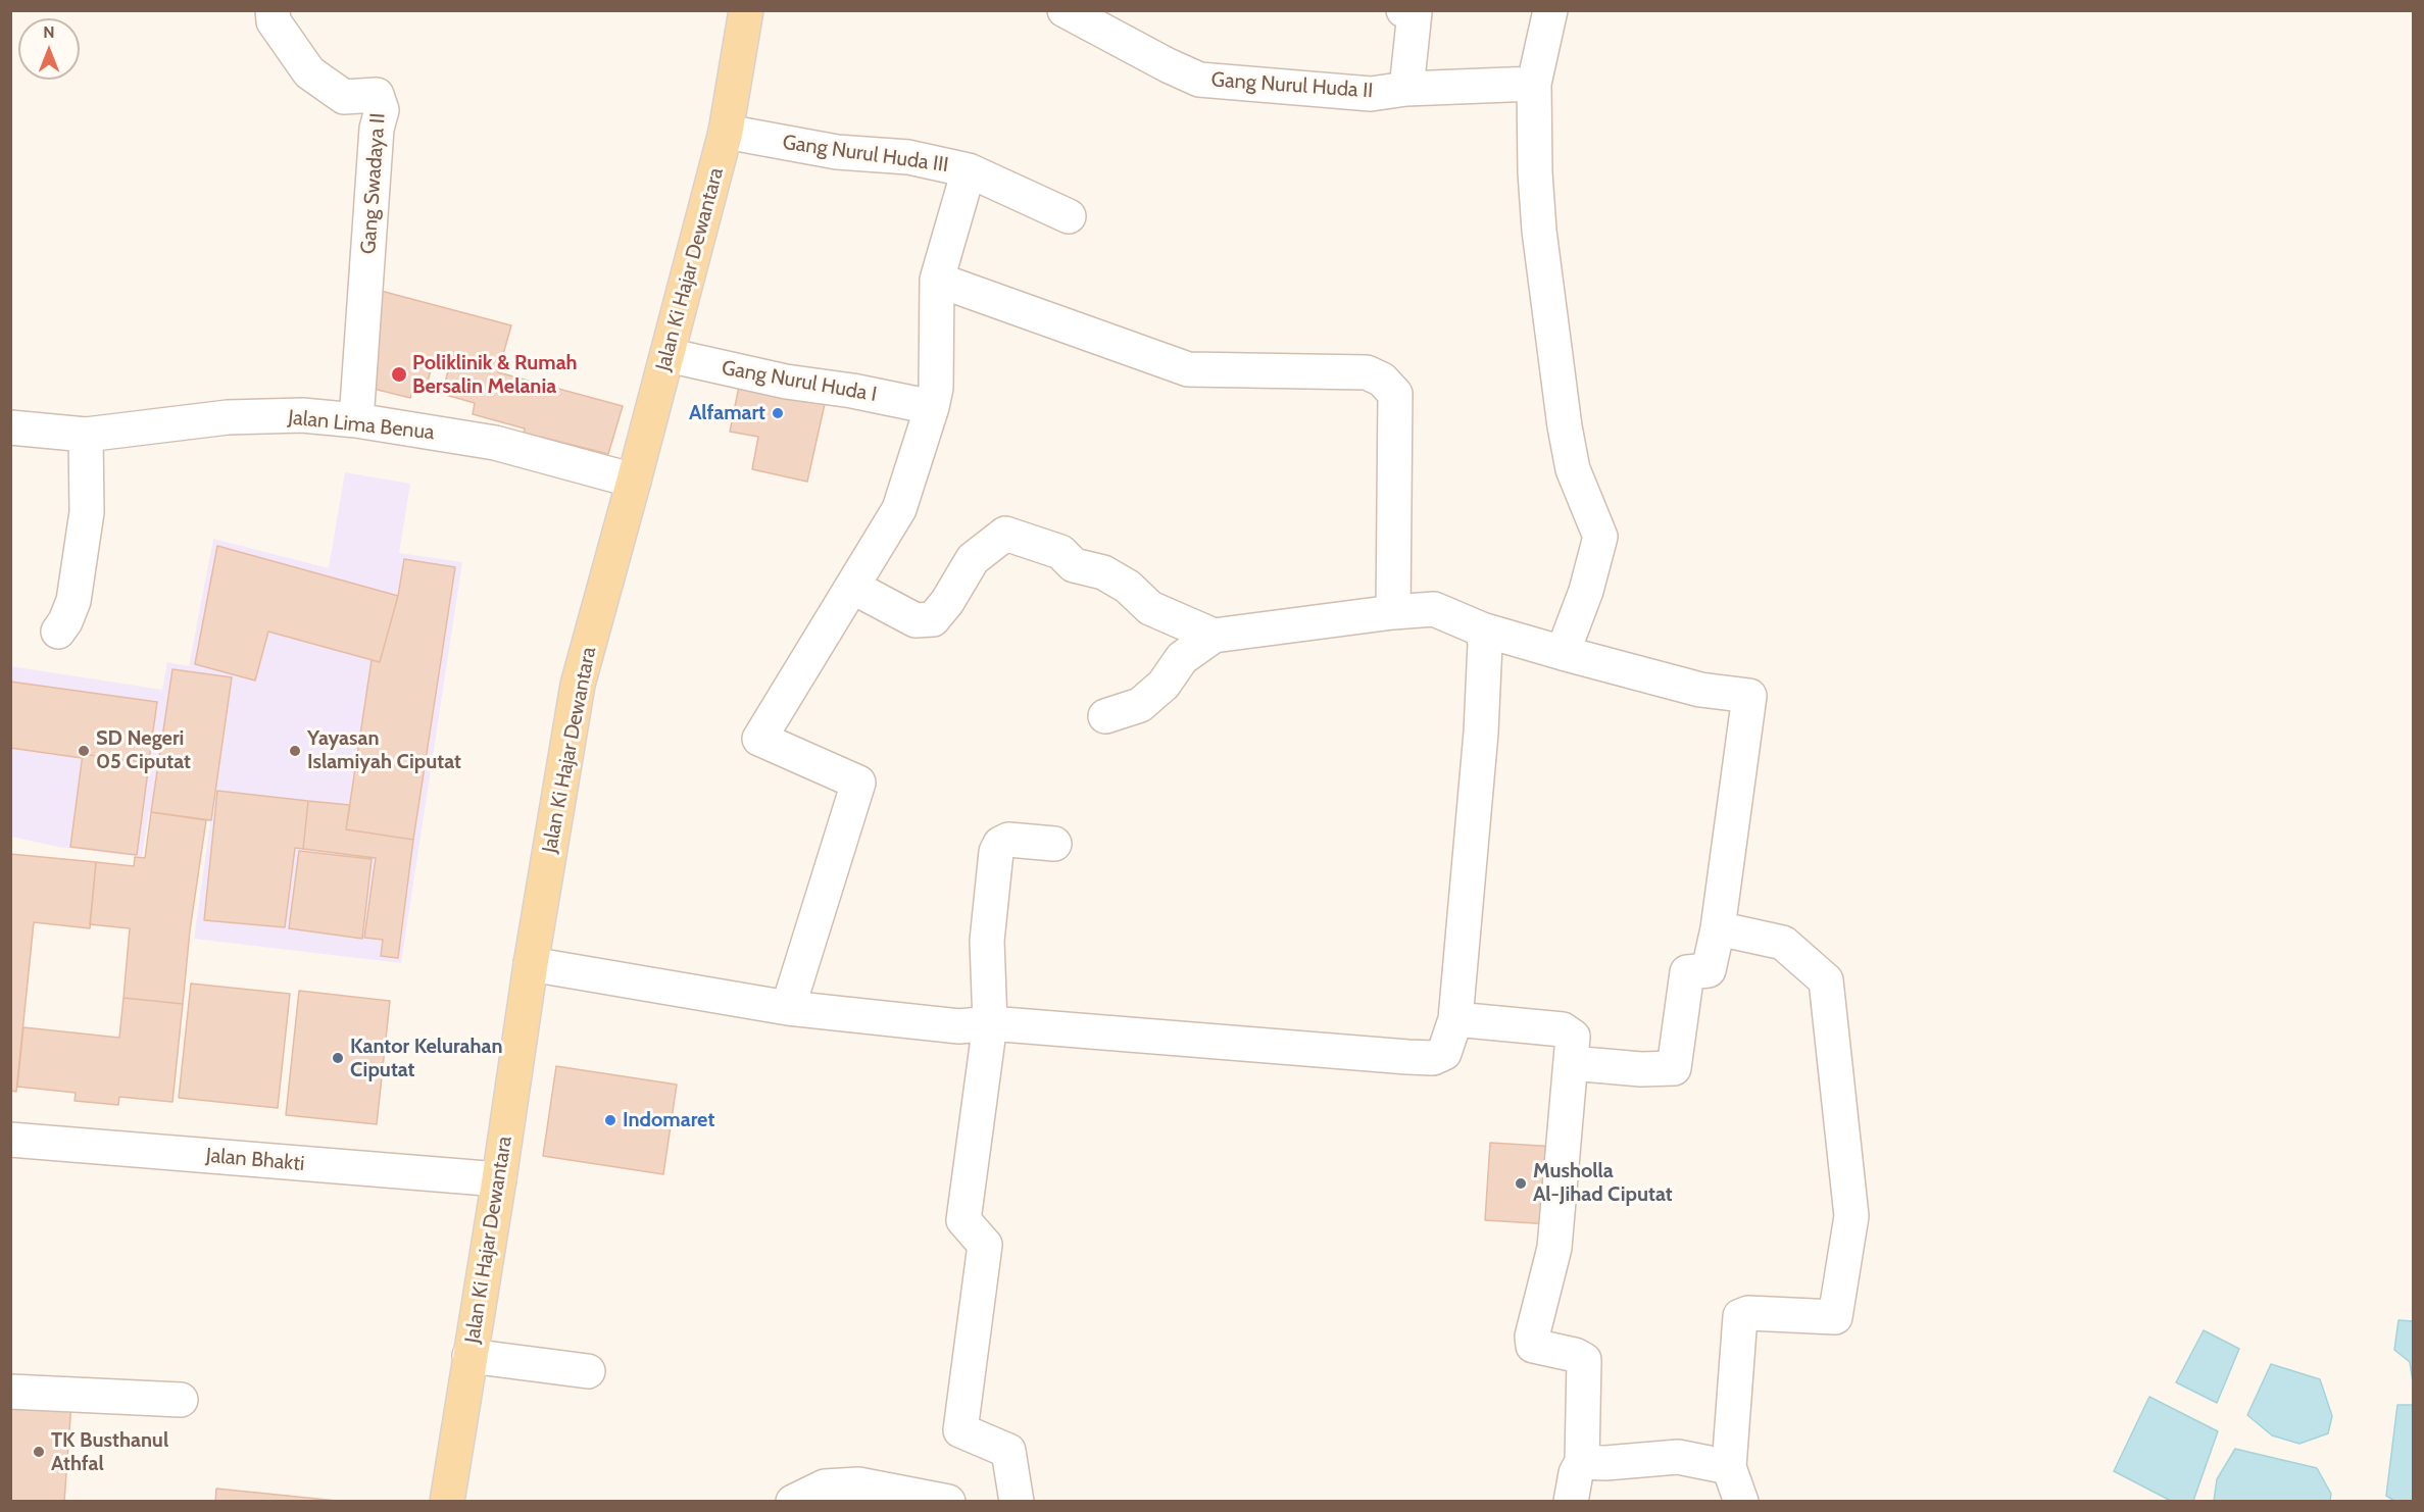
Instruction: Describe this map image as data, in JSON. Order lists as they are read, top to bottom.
{
  "streets": {
    "main road": ["Jalan Ki Hajar Dewantara"],
    "street": [
      "Gang Nurul Huda II",
      "Gang Nurul Huda III",
      "Gang Swadaya II",
      "Gang Nurul Huda I",
      "Jalan Lima Benua",
      "Jalan Bhakti"
    ]
  },
  "crossings": [
    ["Gang Nurul Huda III", "Jalan Ki Hajar Dewantara"],
    ["Gang Swadaya II", "Jalan Lima Benua"],
    ["Jalan Ki Hajar Dewantara", "Gang Nurul Huda I"],
    ["Jalan Ki Hajar Dewantara", "Jalan Lima Benua"],
    ["Jalan Ki Hajar Dewantara", "Jalan Bhakti"]
  ],
  "places": [
    "Poliklinik & Rumah Bersalin Melania",
    "Alfamart",
    "SD Negeri 05 Ciputat",
    "Yayasan Islamiyah Ciputat",
    "Kantor Kelurahan Ciputat",
    "Indomaret",
    "Musholla Al-Jihad Ciputat",
    "TK Busthanul Athfal"
  ],
  "north": "top"
}
